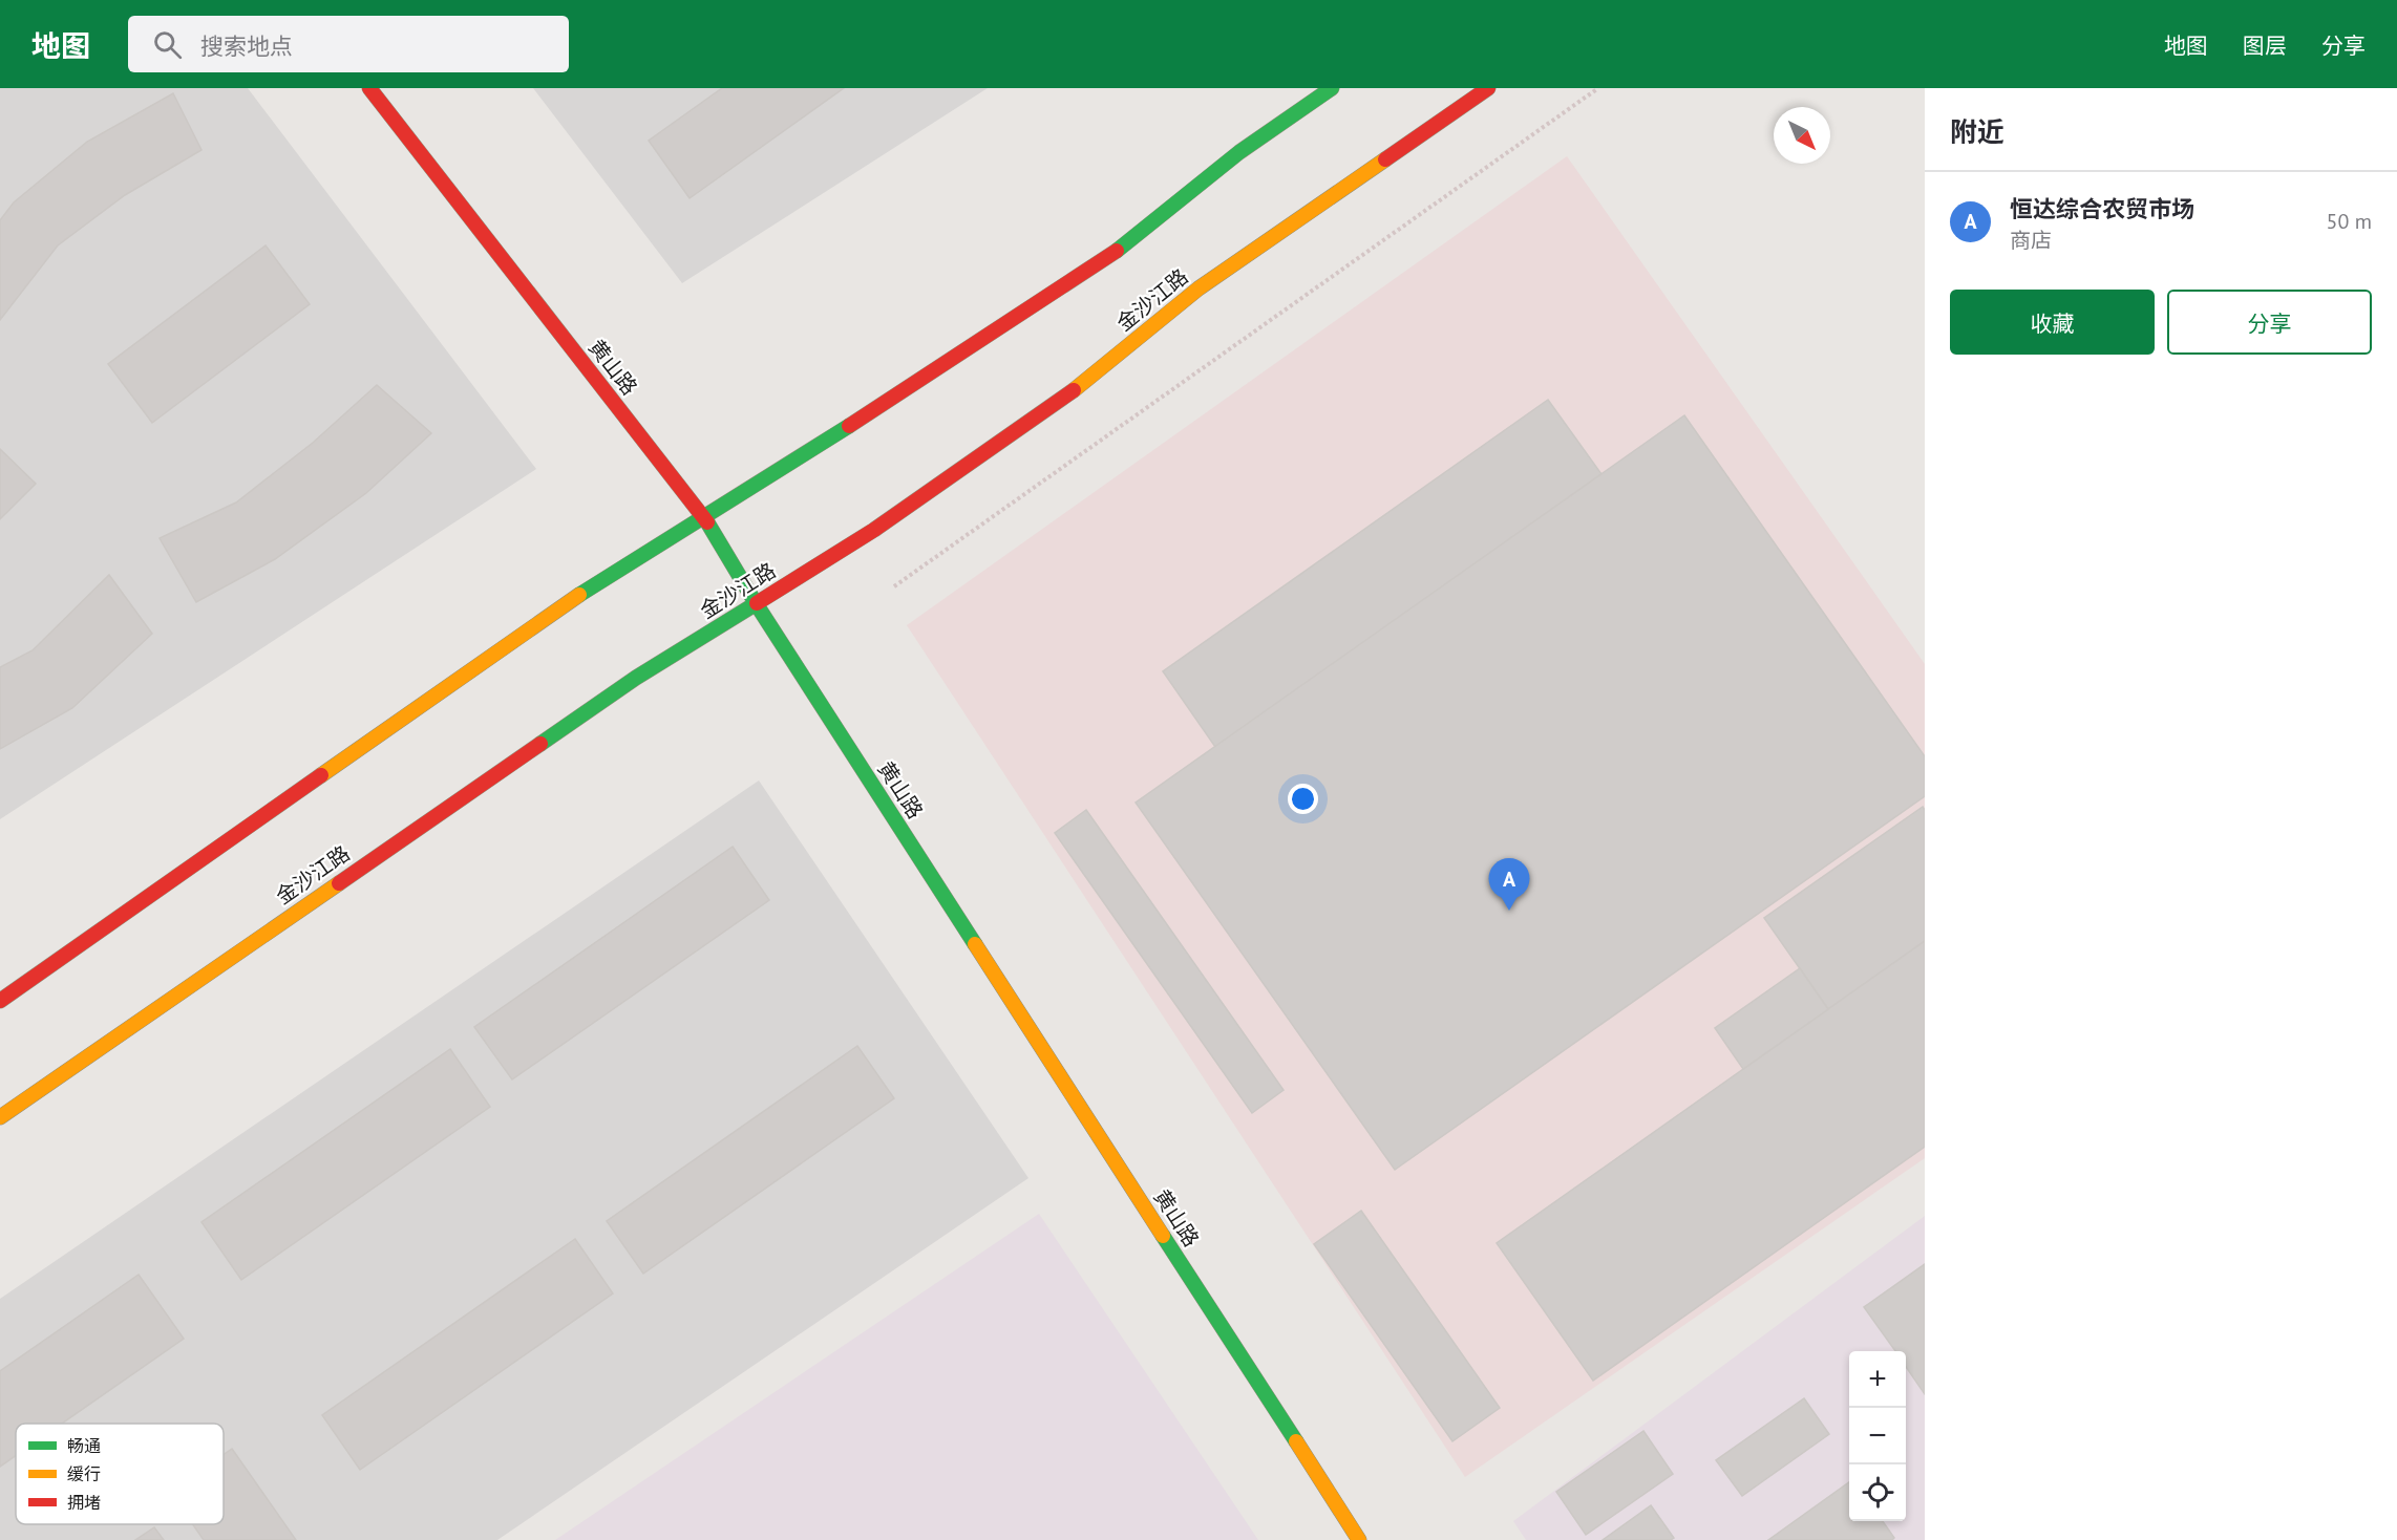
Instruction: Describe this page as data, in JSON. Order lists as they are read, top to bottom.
{
  "streets": {
    "main road": ["金沙江路", "黄山路"]
  },
  "crossings": [
    ["金沙江路", "黄山路"]
  ],
  "legend": ["畅通", "缓行", "拥堵"],
  "north": "bottom right",
  "page": {
    "header": "地图",
    "search": "搜索地点",
    "nav": ["地图", "图层", "分享"],
    "heading": "附近",
    "list": [
      {
        "mark": "A",
        "name": "恒达综合农贸市场",
        "note": "商店",
        "value": "50 m"
      }
    ],
    "buttons": ["收藏", "分享"],
    "pins": "A",
    "map_buttons": ["+", "−"]
  }
}
